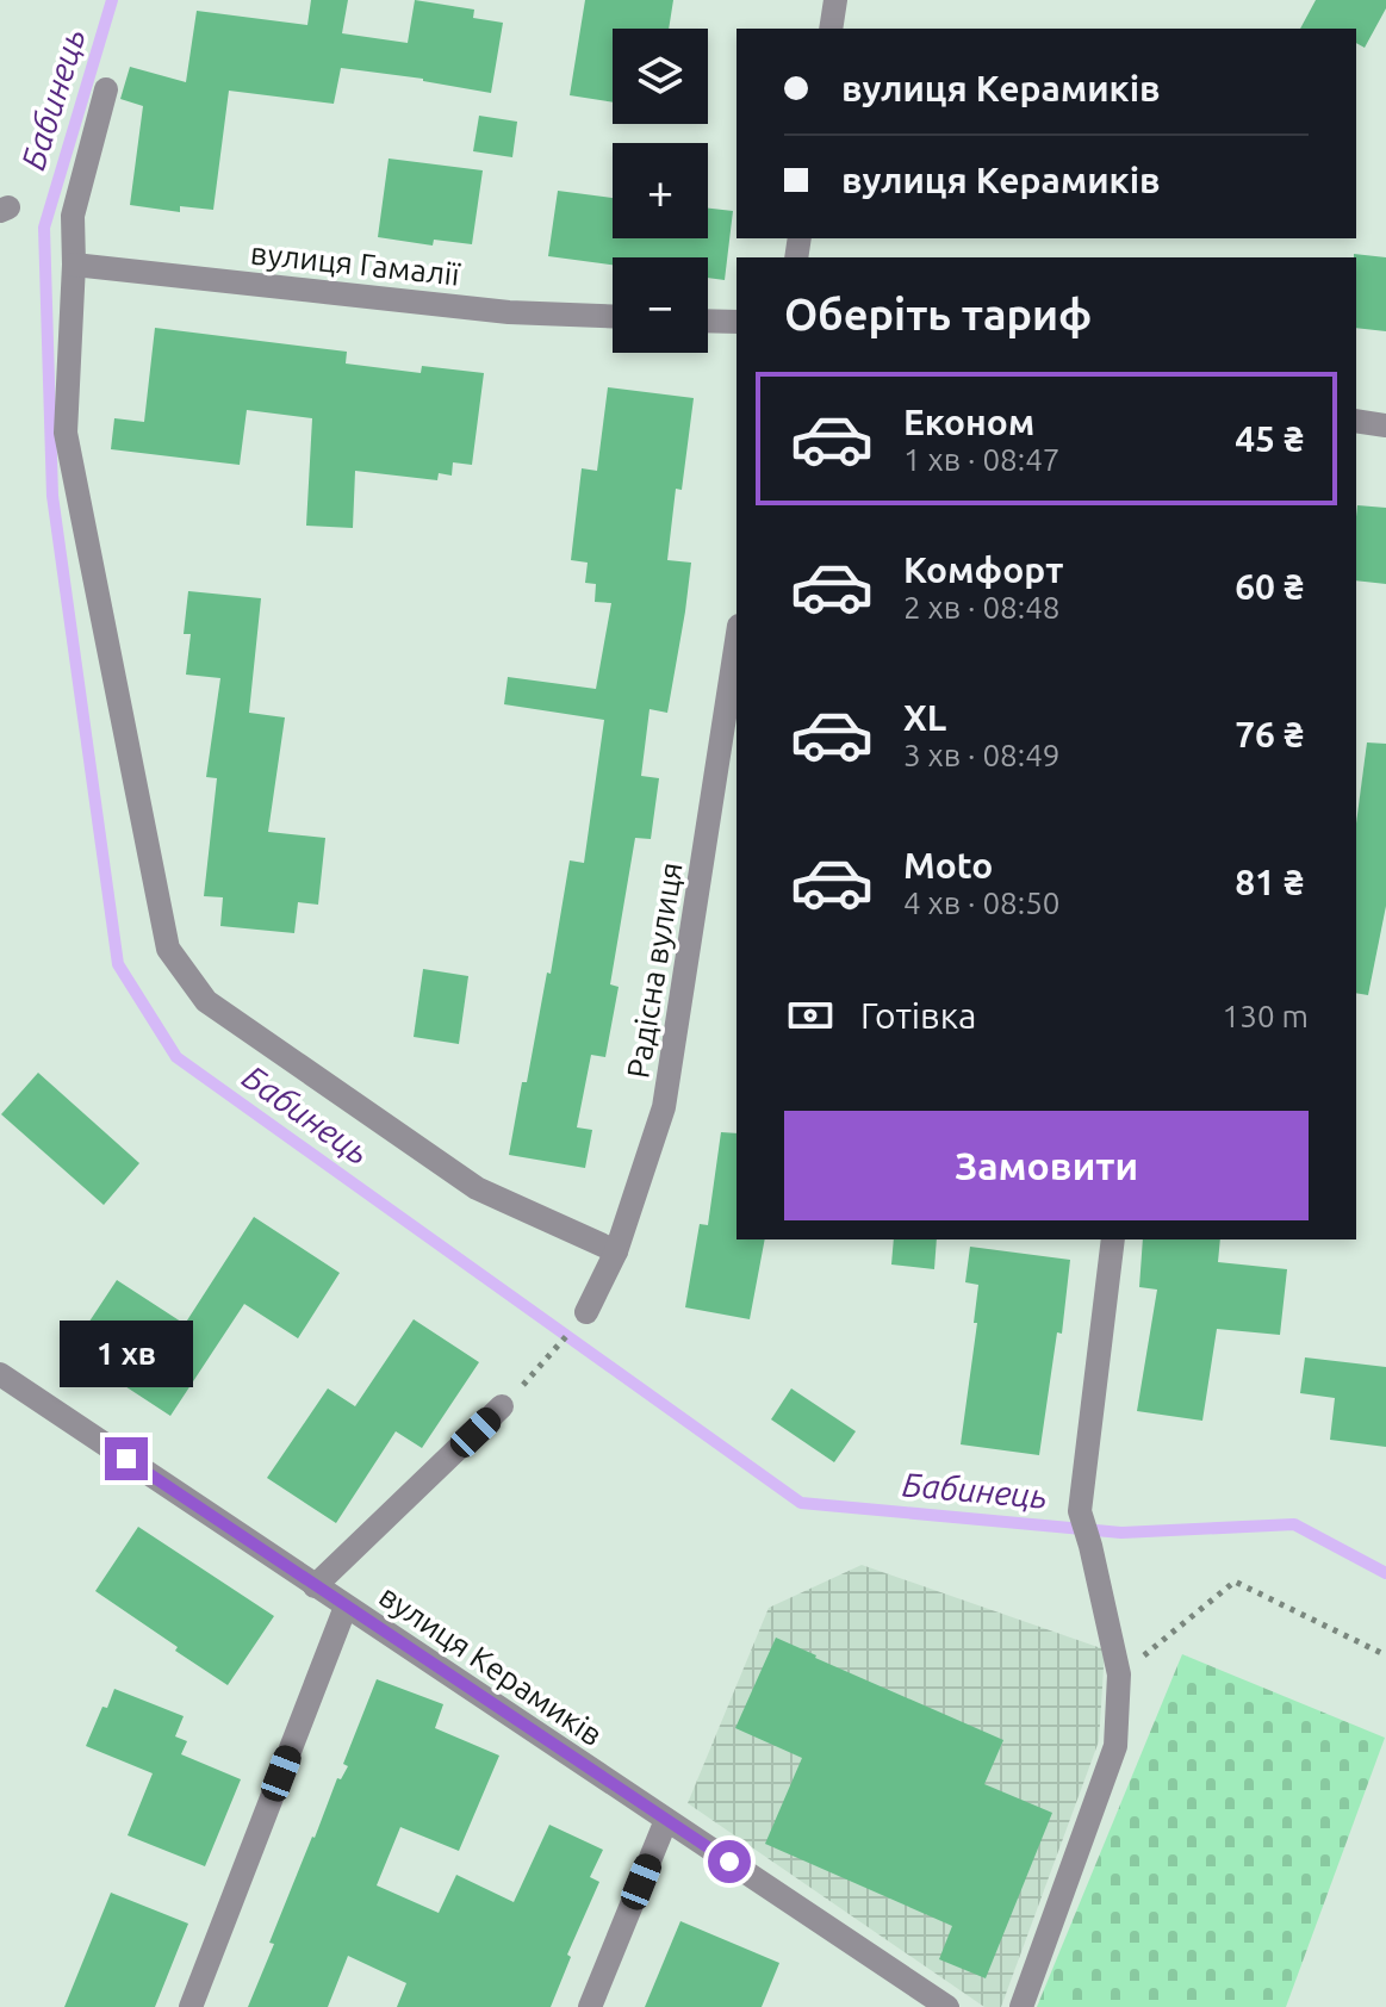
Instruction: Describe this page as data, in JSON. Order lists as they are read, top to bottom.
{
  "streets": {
    "street": ["вулиця Гамалії", "Радісна вулиця", "вулиця Керамиків"]
  },
  "water": ["Бабинець"],
  "page": {
    "map_buttons": ["+", "−"],
    "banner": ["вулиця Керамиків", "вулиця Керамиків"],
    "heading": "Оберіть тариф",
    "list": [
      {
        "name": "Економ",
        "note": "1 хв · 08:47",
        "value": "45 ₴"
      },
      {
        "name": "Комфорт",
        "note": "2 хв · 08:48",
        "value": "60 ₴"
      },
      {
        "name": "XL",
        "note": "3 хв · 08:49",
        "value": "76 ₴"
      },
      {
        "name": "Moto",
        "note": "4 хв · 08:50",
        "value": "81 ₴"
      }
    ],
    "pay": ["Готівка", "130 m"],
    "buttons": "Замовити",
    "bubble": "1 хв"
  }
}
